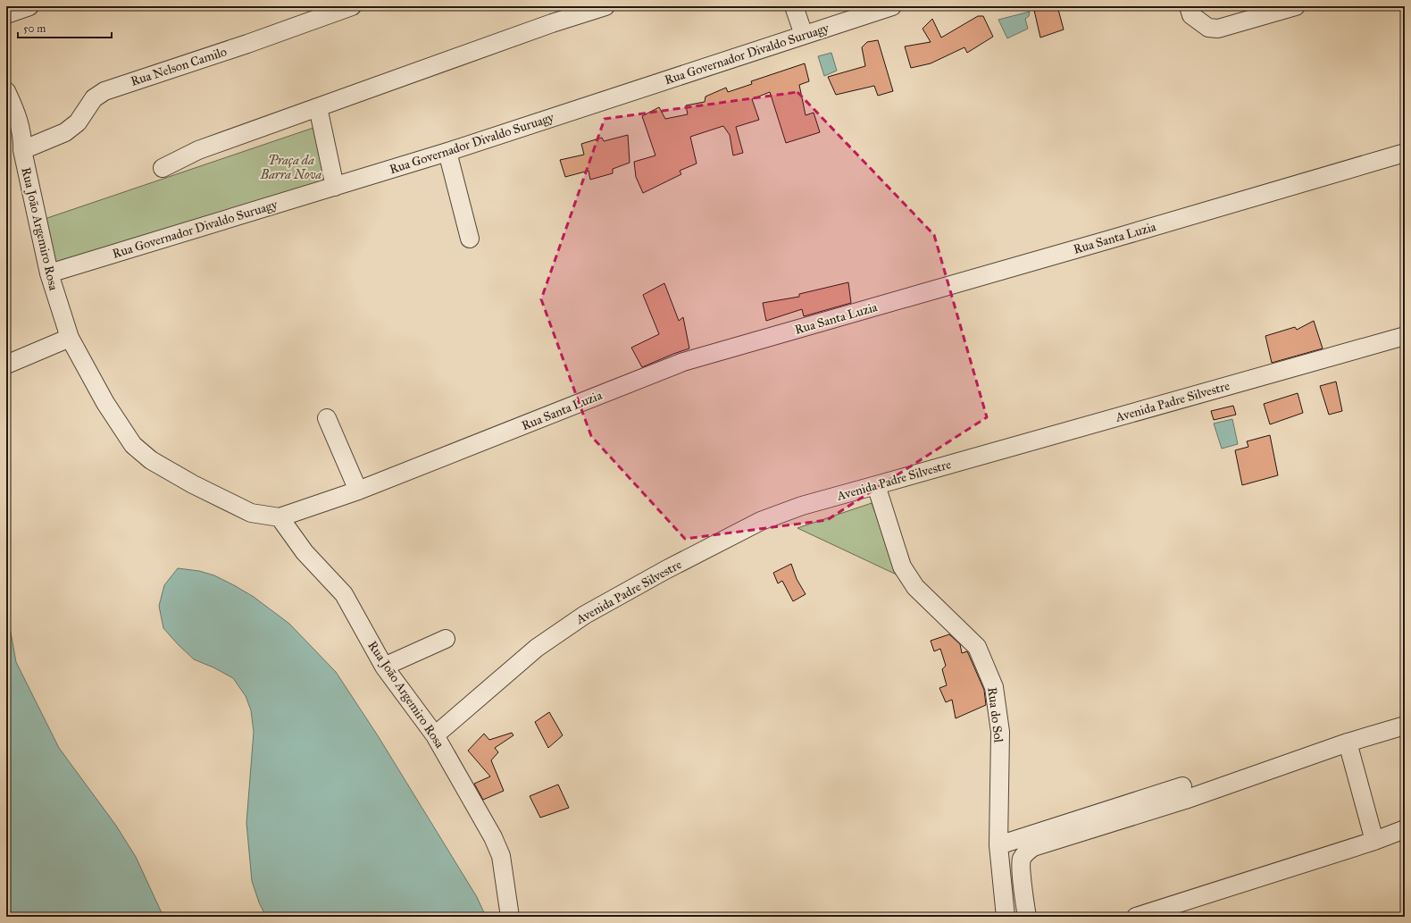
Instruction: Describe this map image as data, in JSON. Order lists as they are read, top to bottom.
{
  "streets": {
    "street": [
      "Rua Governador Divaldo Suruagy",
      "Rua Nelson Camilo",
      "Rua João Argemiro Rosa",
      "Rua Santa Luzia",
      "Avenida Padre Silvestre",
      "Rua do Sol"
    ]
  },
  "crossings": [
    ["Rua Governador Divaldo Suruagy", "Rua João Argemiro Rosa"],
    ["Rua Nelson Camilo", "Rua João Argemiro Rosa"],
    ["Rua João Argemiro Rosa", "Rua Santa Luzia"],
    ["Rua João Argemiro Rosa", "Avenida Padre Silvestre"],
    ["Avenida Padre Silvestre", "Rua do Sol"]
  ],
  "parks": ["Praça da Barra Nova"],
  "scale_bar": "50 m"
}
